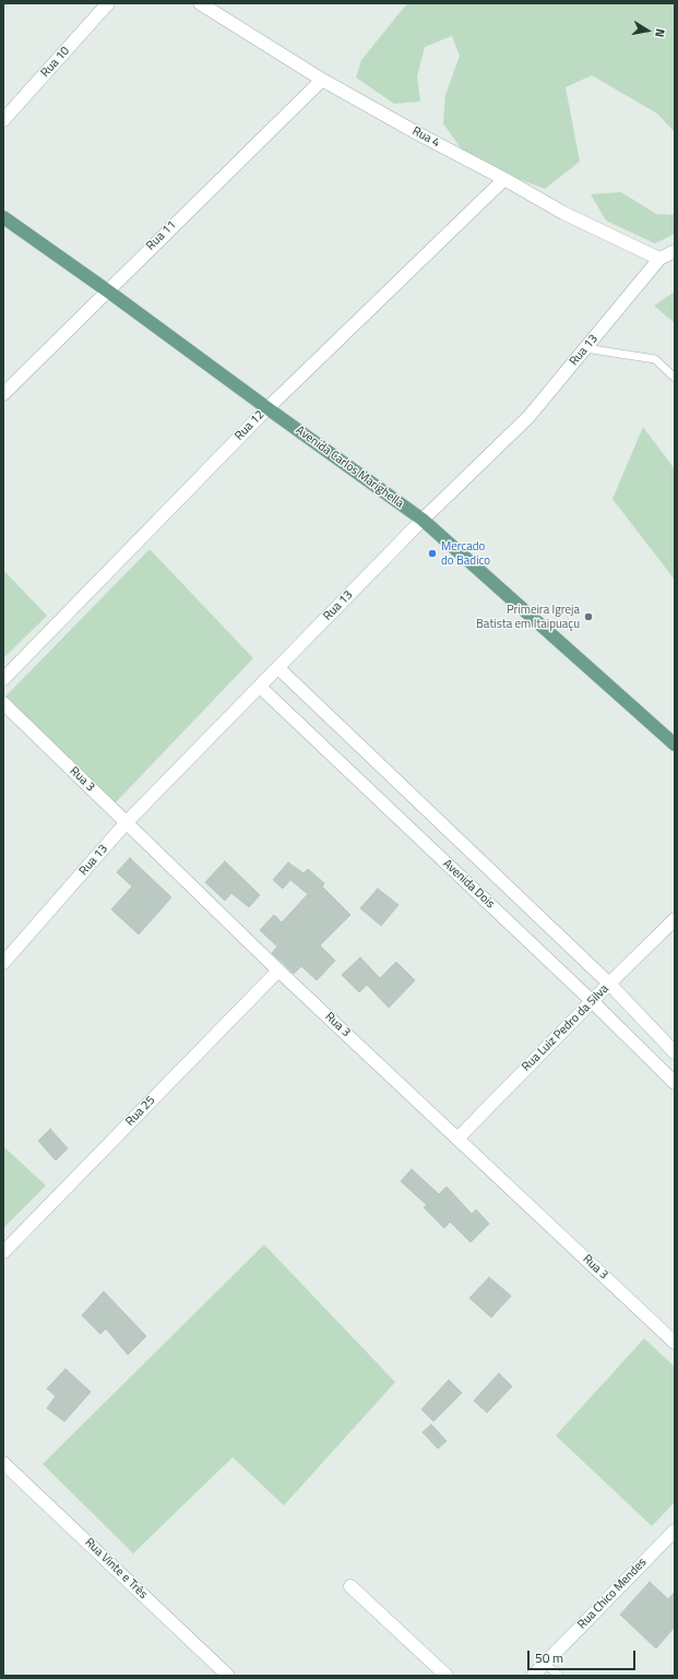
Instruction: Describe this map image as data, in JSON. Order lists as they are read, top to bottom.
{
  "streets": {
    "main road": ["Avenida Carlos Marighella"],
    "street": [
      "Rua 10",
      "Rua 4",
      "Rua 11",
      "Rua 13",
      "Rua 12",
      "Rua 3",
      "Avenida Dois",
      "Rua Luiz Pedro da Silva",
      "Rua 25",
      "Rua Vinte e Três",
      "Rua Chico Mendes"
    ]
  },
  "crossings": [
    ["Rua 4", "Rua 11"],
    ["Rua 4", "Rua 13"],
    ["Rua 4", "Rua 12"],
    ["Rua 11", "Avenida Carlos Marighella"],
    ["Rua 13", "Avenida Carlos Marighella"],
    ["Rua 13", "Rua 3"],
    ["Rua 13", "Avenida Dois"],
    ["Rua 12", "Avenida Carlos Marighella"],
    ["Rua 3", "Rua Luiz Pedro da Silva"],
    ["Rua 3", "Rua 25"],
    ["Avenida Dois", "Rua Luiz Pedro da Silva"]
  ],
  "places": ["Mercado do Badico", "Primeira Igreja Batista em Itaipuaçu"],
  "scale_bar": "50 m",
  "north": "right"
}
